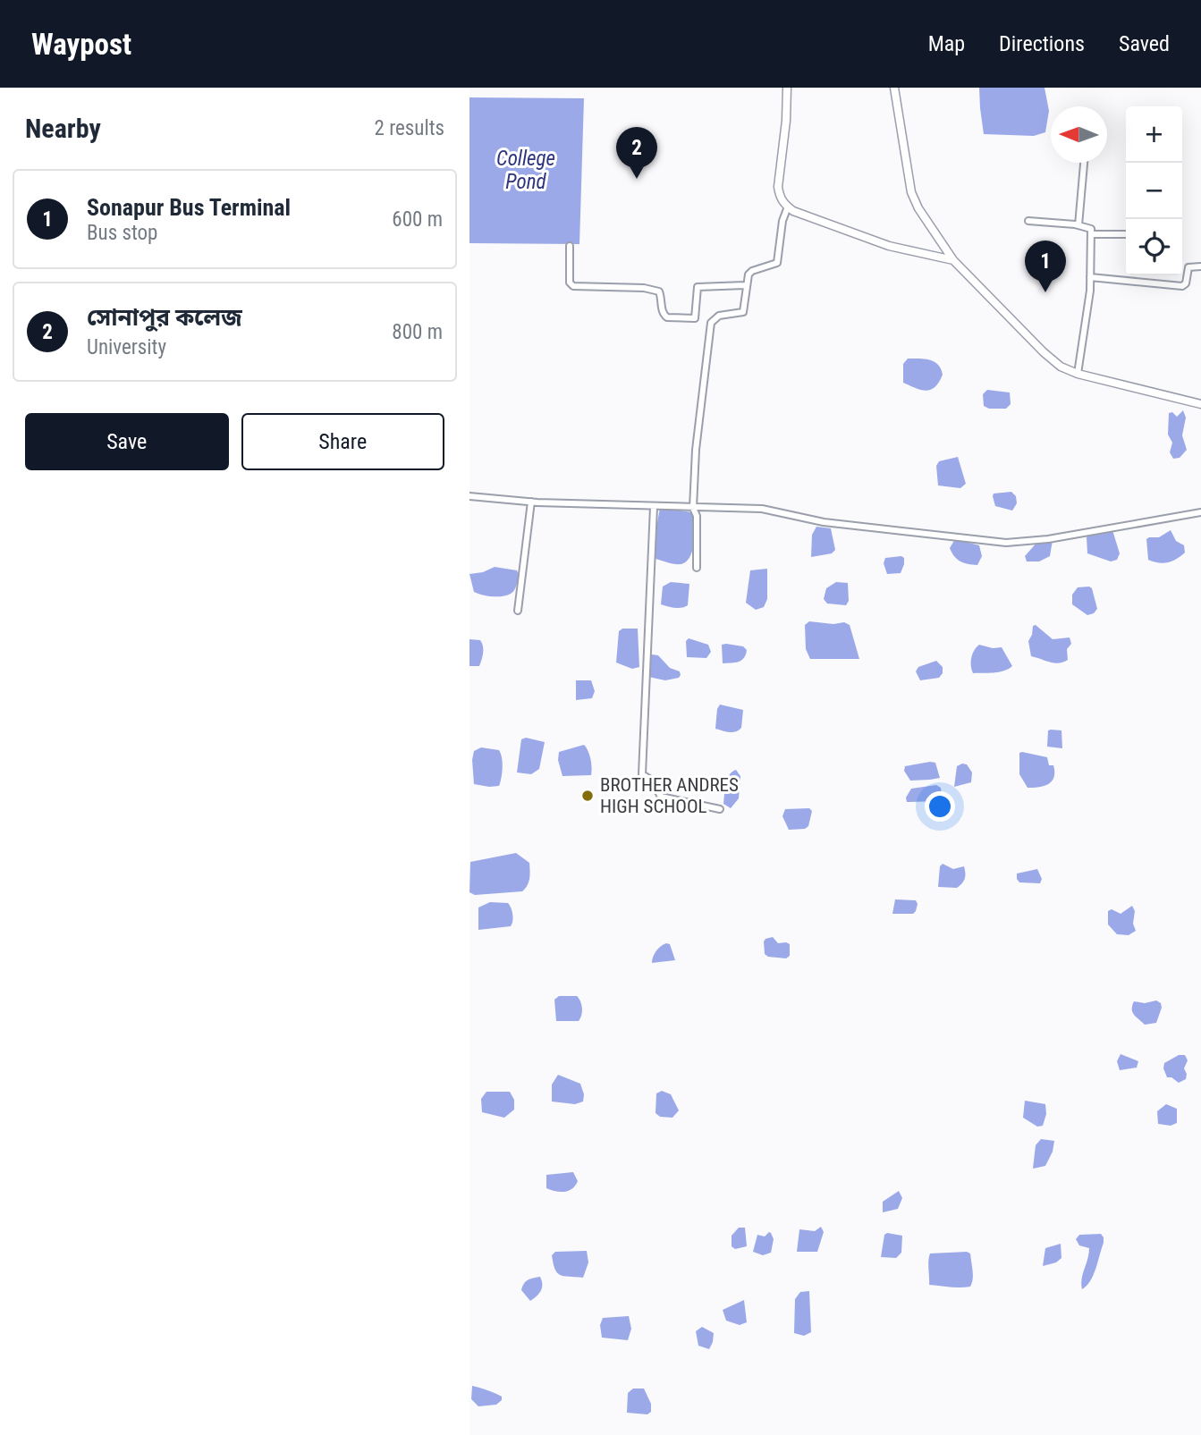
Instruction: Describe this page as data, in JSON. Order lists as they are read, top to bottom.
{
  "water": ["College Pond"],
  "places": ["BROTHER ANDRES HIGH SCHOOL"],
  "north": "left",
  "page": {
    "header": "Waypost",
    "nav": ["Map", "Directions", "Saved"],
    "heading": ["Nearby", "2 results"],
    "map_buttons": ["+", "−"],
    "pins": ["2", "1"],
    "list": [
      {
        "mark": "1",
        "name": "Sonapur Bus Terminal",
        "note": "Bus stop",
        "value": "600 m"
      },
      {
        "mark": "2",
        "name": "সোনাপুর কলেজ",
        "note": "University",
        "value": "800 m"
      }
    ],
    "buttons": ["Save", "Share"]
  }
}
